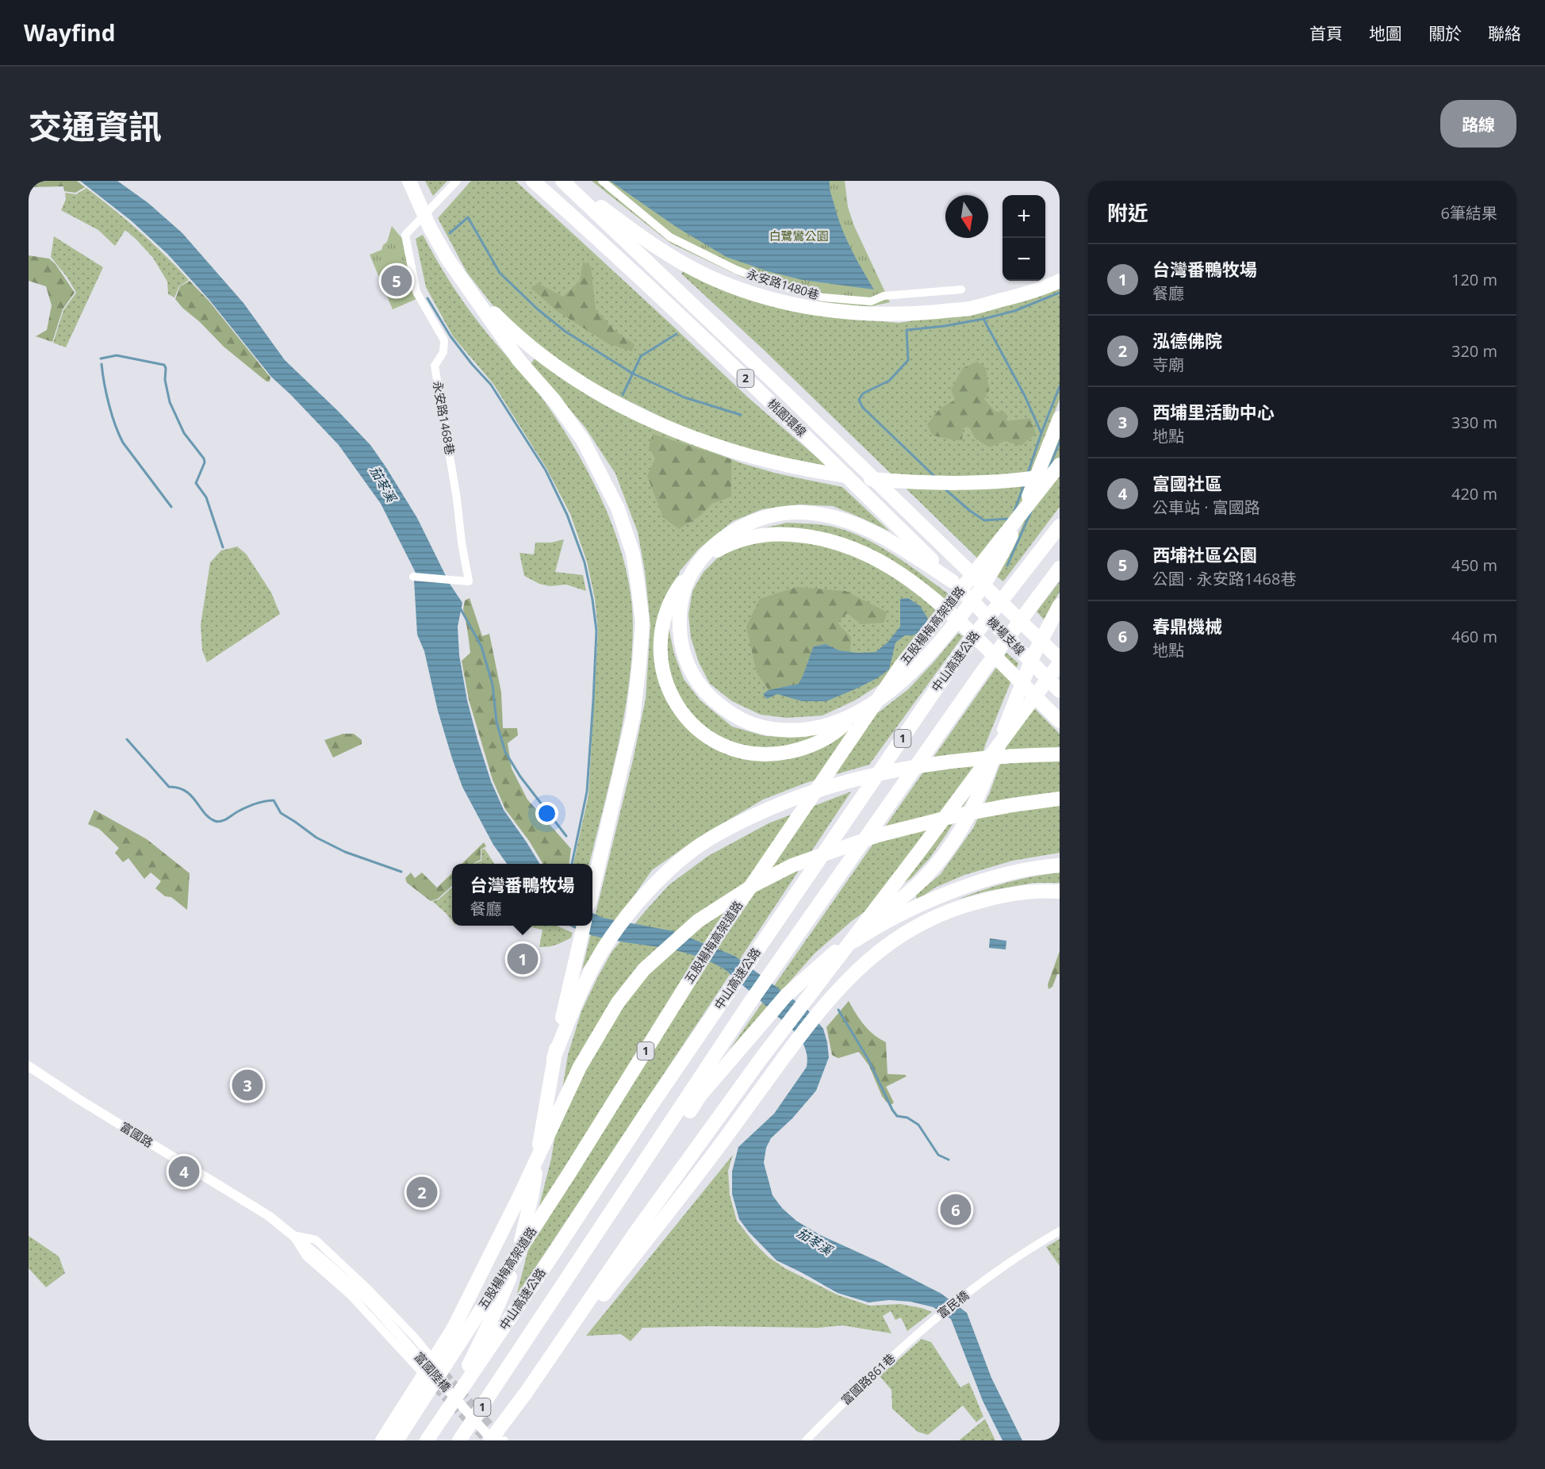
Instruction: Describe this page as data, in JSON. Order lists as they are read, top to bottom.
{
  "streets": {
    "highway": [
      "2",
      "桃園環線",
      "五股楊梅高架道路",
      "機場支線",
      "中山高速公路",
      "1"
    ],
    "street": [
      "永安路1480巷",
      "永安路1468巷",
      "富國路",
      "富民橋",
      "富國陸橋",
      "富國路861巷"
    ]
  },
  "crossings": [
    ["桃園環線", "機場支線"],
    ["機場支線", "1"],
    ["1", "富國陸橋"],
    ["富國路", "富國陸橋"],
    ["富民橋", "富國路861巷"]
  ],
  "water": ["茄苳溪"],
  "parks": ["白鷺鸞公園"],
  "north": "bottom",
  "page": {
    "header": "Wayfind",
    "nav": [
      "首頁",
      "地圖",
      "關於",
      "聯絡"
    ],
    "title": "交通資訊",
    "buttons": "路線",
    "heading": ["附近", "6筆結果"],
    "map_buttons": ["+", "−"],
    "list": [
      {
        "mark": "1",
        "name": "台灣番鴨牧場",
        "note": "餐廳",
        "value": "120 m"
      },
      {
        "mark": "2",
        "name": "泓德佛院",
        "note": "寺廟",
        "value": "320 m"
      },
      {
        "mark": "3",
        "name": "西埔里活動中心",
        "note": "地點",
        "value": "330 m"
      },
      {
        "mark": "4",
        "name": "富國社區",
        "note": "公車站 · 富國路",
        "value": "420 m"
      },
      {
        "mark": "5",
        "name": "西埔社區公園",
        "note": "公園 · 永安路1468巷",
        "value": "450 m"
      },
      {
        "mark": "6",
        "name": "春鼎機械",
        "note": "地點",
        "value": "460 m"
      }
    ],
    "pins": [
      "5",
      "1",
      "3",
      "4",
      "2",
      "6"
    ],
    "popup": ["台灣番鴨牧場", "餐廳"]
  }
}
